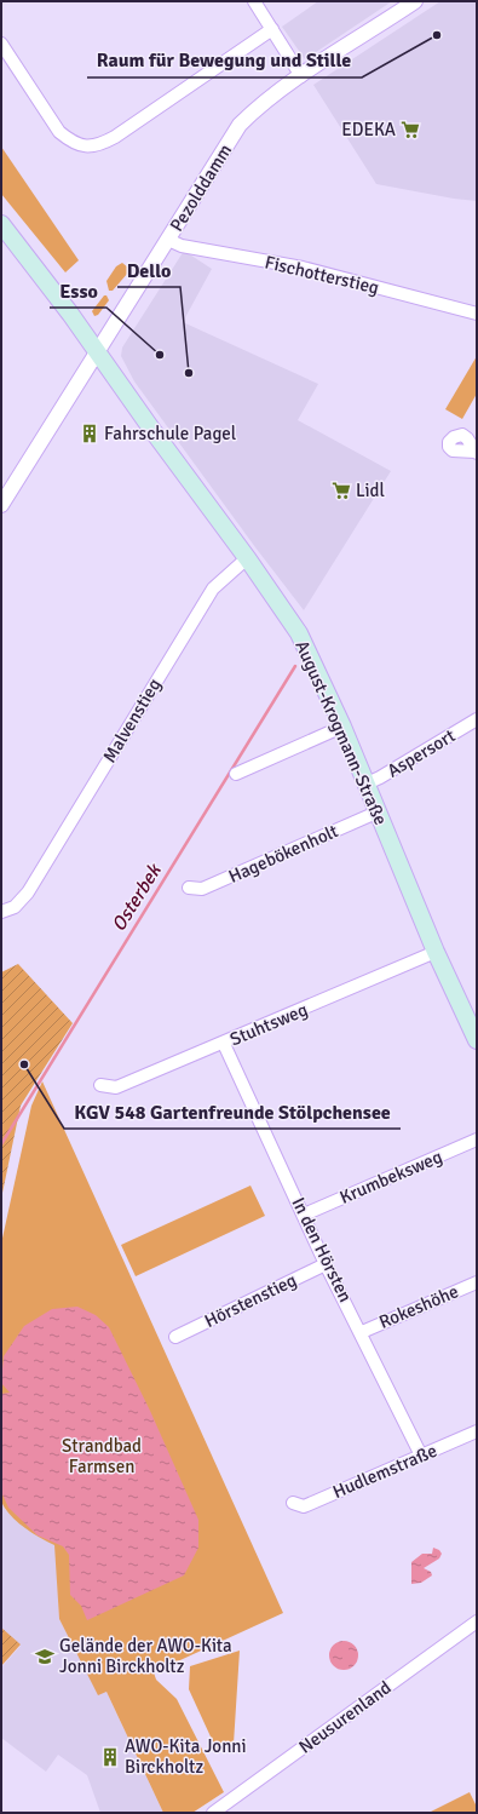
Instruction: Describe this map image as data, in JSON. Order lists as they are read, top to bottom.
{
  "streets": {
    "main road": ["August-Krogmann-Straße"],
    "street": [
      "Pezolddamm",
      "Fischotterstieg",
      "Malvenstieg",
      "Aspersort",
      "Hagebökenholt",
      "Stuhtsweg",
      "Krumbeksweg",
      "In den Hörsten",
      "Hörstenstieg",
      "Rokeshöhe",
      "Hudlemstraße",
      "Neusurenland"
    ]
  },
  "crossings": [
    ["Pezolddamm", "Fischotterstieg"],
    ["Pezolddamm", "August-Krogmann-Straße"],
    ["Malvenstieg", "August-Krogmann-Straße"],
    ["August-Krogmann-Straße", "Aspersort"],
    ["August-Krogmann-Straße", "Hagebökenholt"],
    ["August-Krogmann-Straße", "Stuhtsweg"],
    ["Stuhtsweg", "In den Hörsten"],
    ["Krumbeksweg", "In den Hörsten"],
    ["In den Hörsten", "Hörstenstieg"],
    ["In den Hörsten", "Rokeshöhe"],
    ["In den Hörsten", "Hudlemstraße"]
  ],
  "water": ["Osterbek"],
  "parks": ["Strandbad Farmsen"],
  "places": {
    "other": [
      "Raum für Bewegung und Stille",
      "Esso",
      "Dello",
      "KGV 548 Gartenfreunde Stölpchensee"
    ],
    "supermarket": ["EDEKA", "Lidl"],
    "building": ["Fahrschule Pagel", "AWO-Kita Jonni Birckholtz"],
    "school or university": ["Gelände der AWO-Kita Jonni Birckholtz"]
  }
}
